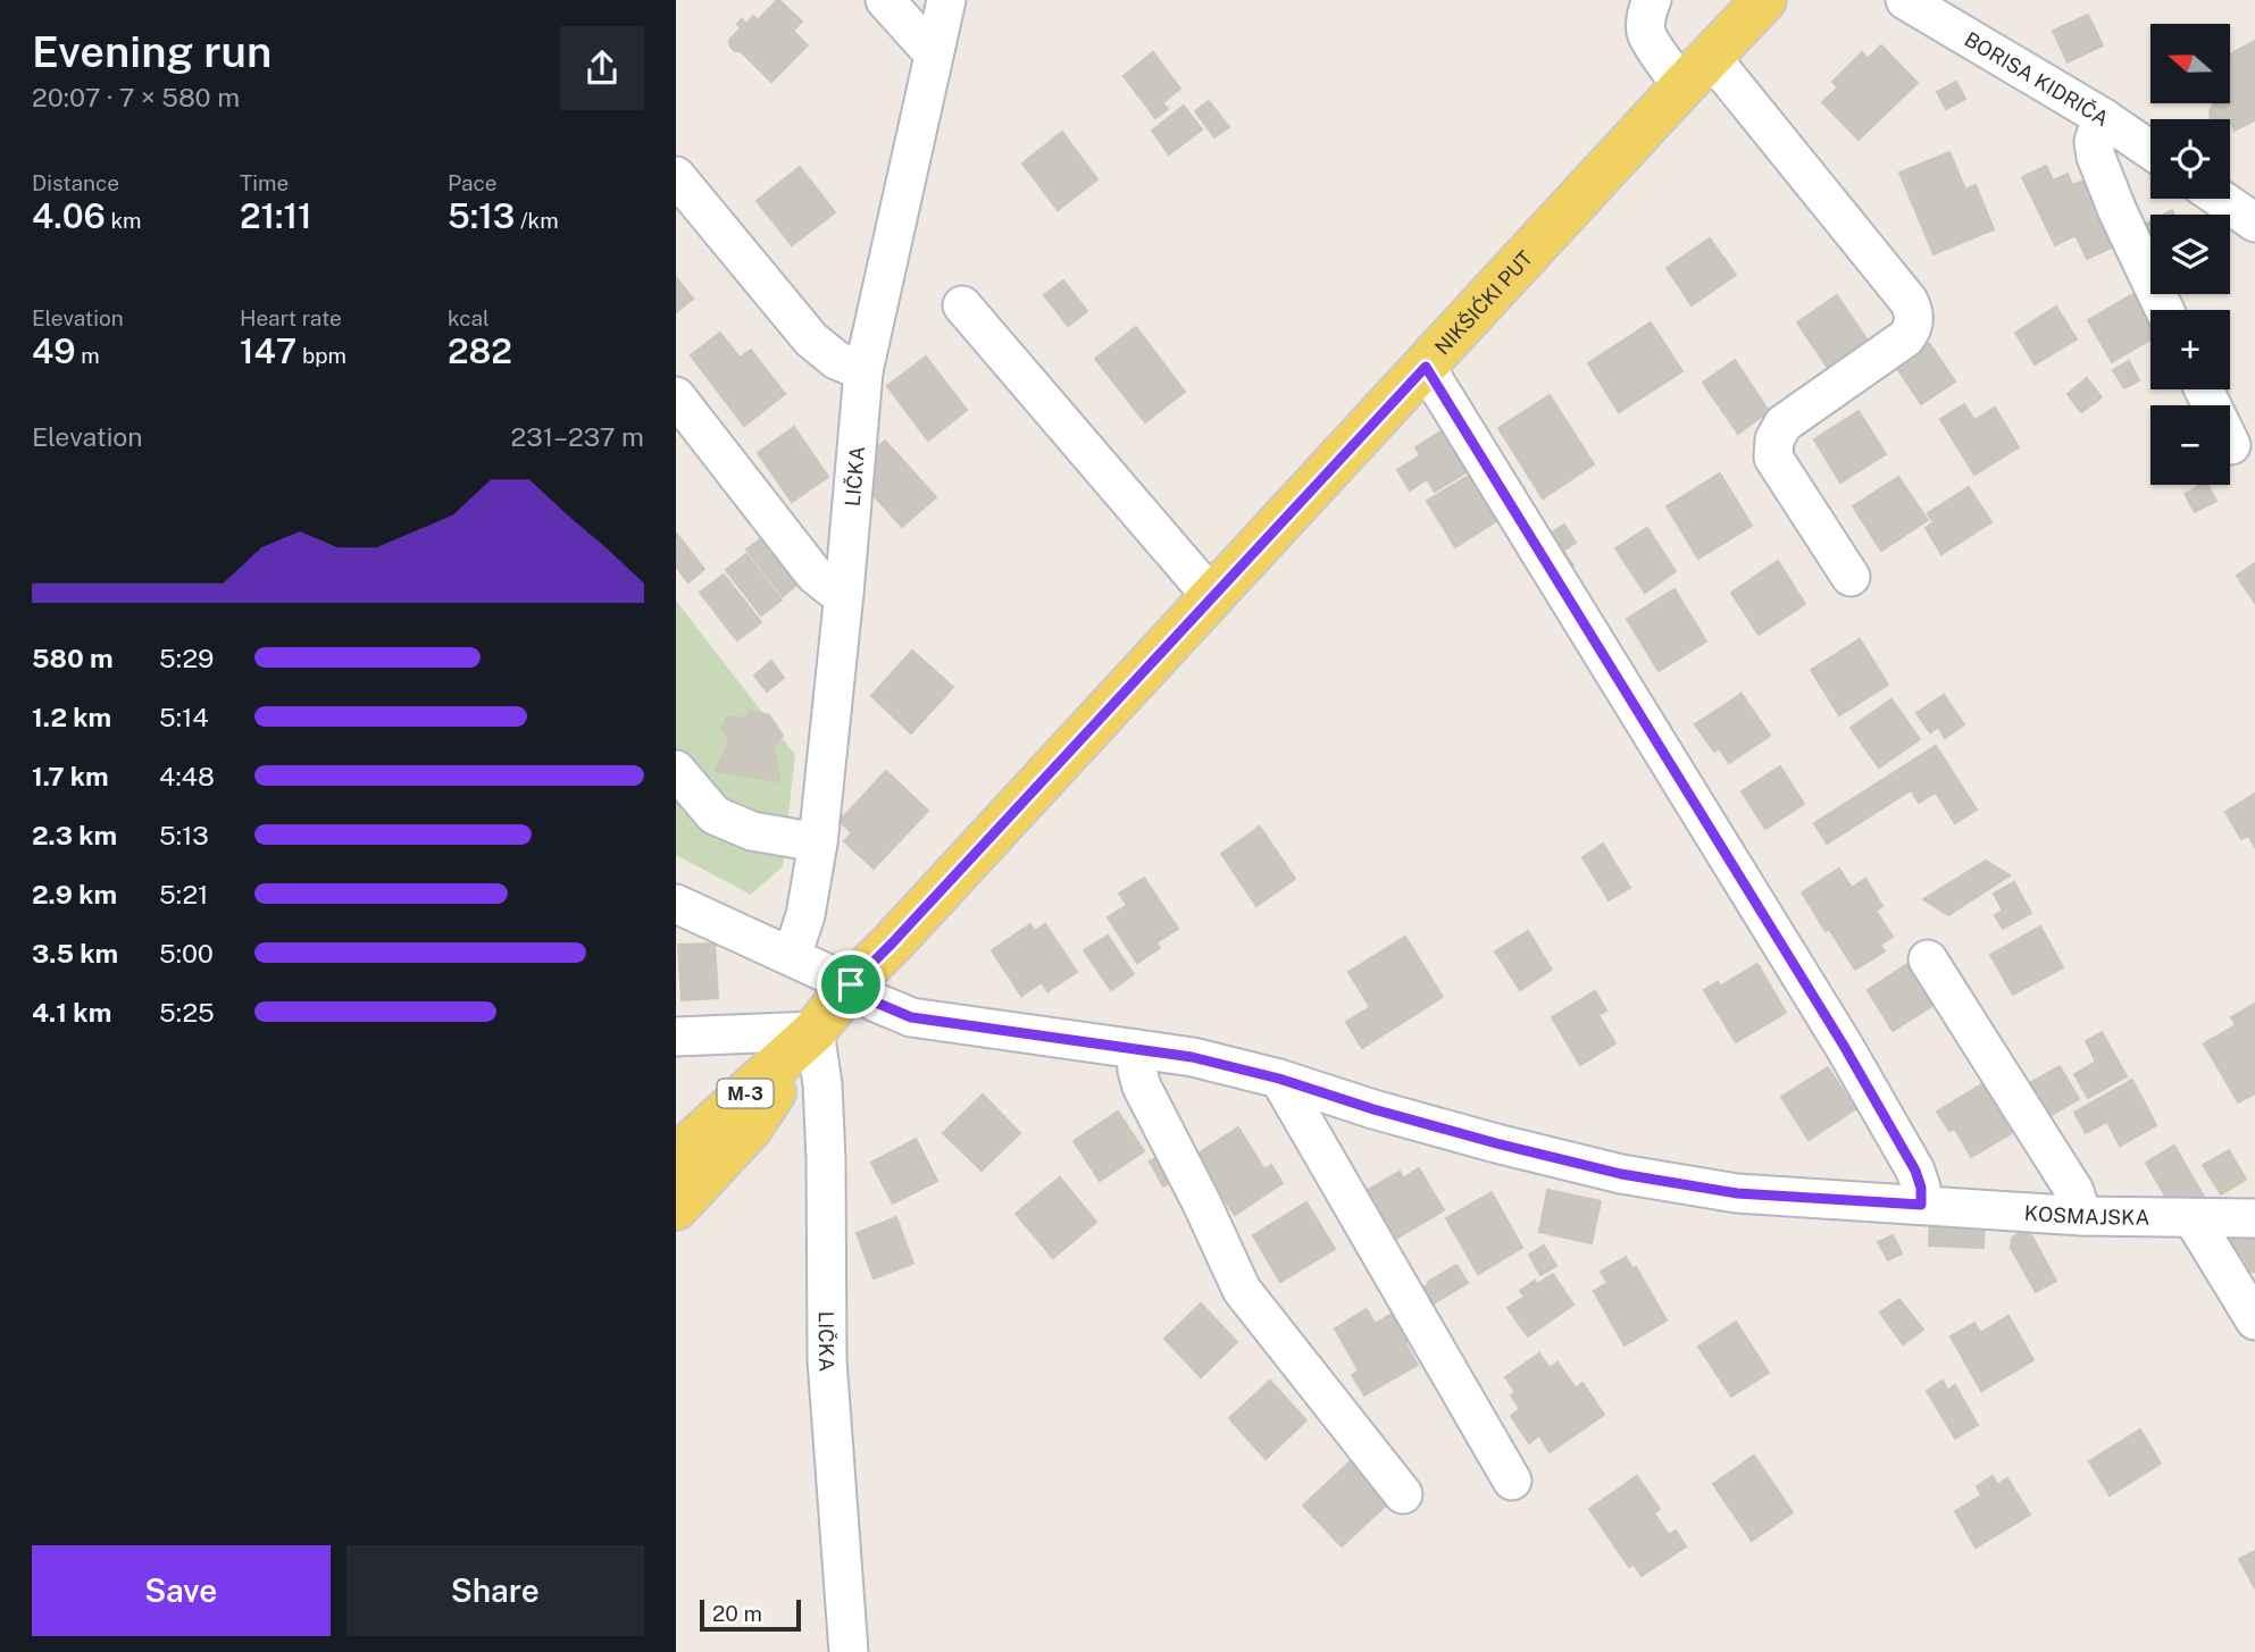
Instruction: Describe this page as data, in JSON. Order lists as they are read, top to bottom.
{
  "streets": {
    "main road": ["NIKŠIĆKI PUT", "M-3"],
    "street": ["BORISA KIDRIČA", "LIČKA", "KOSMAJSKA"]
  },
  "crossings": [
    ["NIKŠIĆKI PUT", "LIČKA"],
    ["NIKŠIĆKI PUT", "KOSMAJSKA"],
    ["LIČKA", "KOSMAJSKA"]
  ],
  "scale_bar": "20 m",
  "north": "left",
  "page": {
    "heading": ["Evening run", "20:07 · 7 × 580 m"],
    "map_buttons": ["+", "−"],
    "stats": [
      ["Distance", "4.06 km"],
      ["Time", "21:11"],
      ["Pace", "5:13 /km"],
      ["Elevation", "49 m"],
      ["Heart rate", "147 bpm"],
      ["kcal", "282"]
    ],
    "chart": ["Elevation", "231–237 m"],
    "list": [
      {
        "name": "580 m",
        "note": "5:29"
      },
      {
        "name": "1.2 km",
        "note": "5:14"
      },
      {
        "name": "1.7 km",
        "note": "4:48"
      },
      {
        "name": "2.3 km",
        "note": "5:13"
      },
      {
        "name": "2.9 km",
        "note": "5:21"
      },
      {
        "name": "3.5 km",
        "note": "5:00"
      },
      {
        "name": "4.1 km",
        "note": "5:25"
      }
    ],
    "buttons": ["Save", "Share"],
    "scale": "20 m"
  }
}
